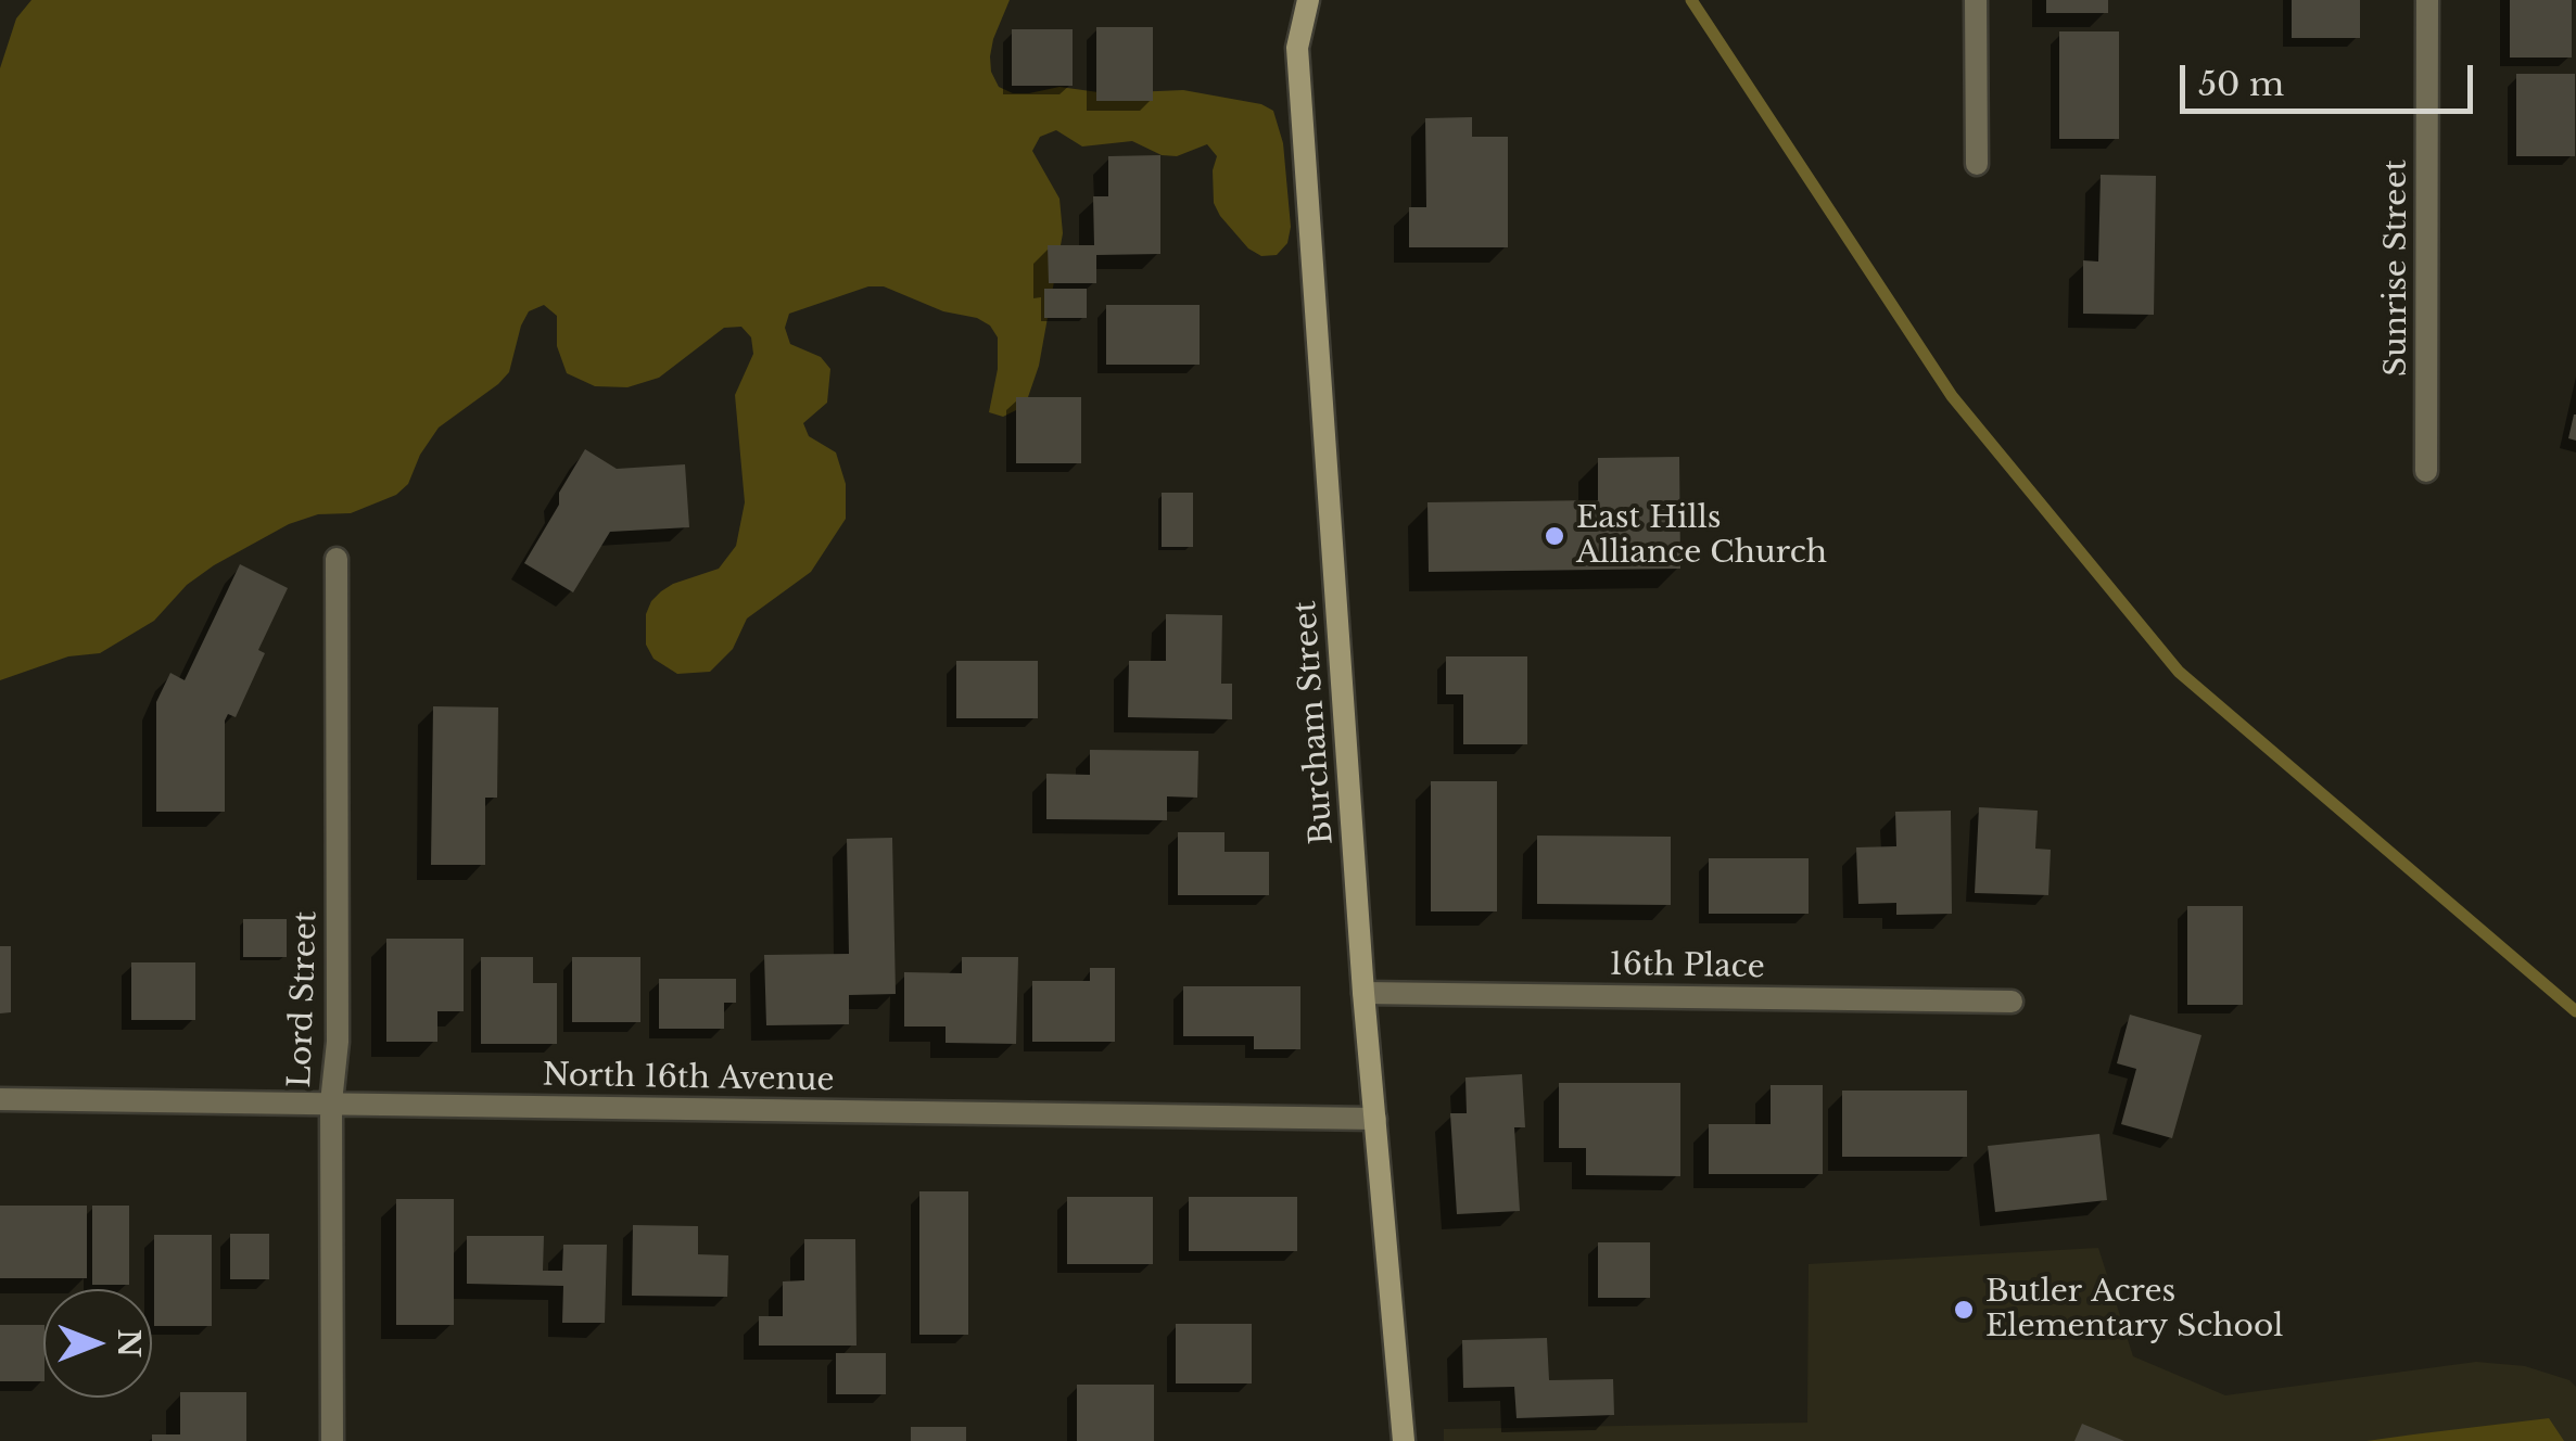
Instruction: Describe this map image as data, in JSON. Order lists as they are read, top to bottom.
{
  "streets": {
    "street": [
      "Sunrise Street",
      "Burcham Street",
      "16th Place",
      "Lord Street",
      "North 16th Avenue"
    ]
  },
  "crossings": [
    ["Burcham Street", "16th Place"],
    ["Burcham Street", "North 16th Avenue"],
    ["Lord Street", "North 16th Avenue"]
  ],
  "places": ["East Hills Alliance Church", "Butler Acres Elementary School"],
  "scale_bar": "50 m",
  "north": "right"
}
